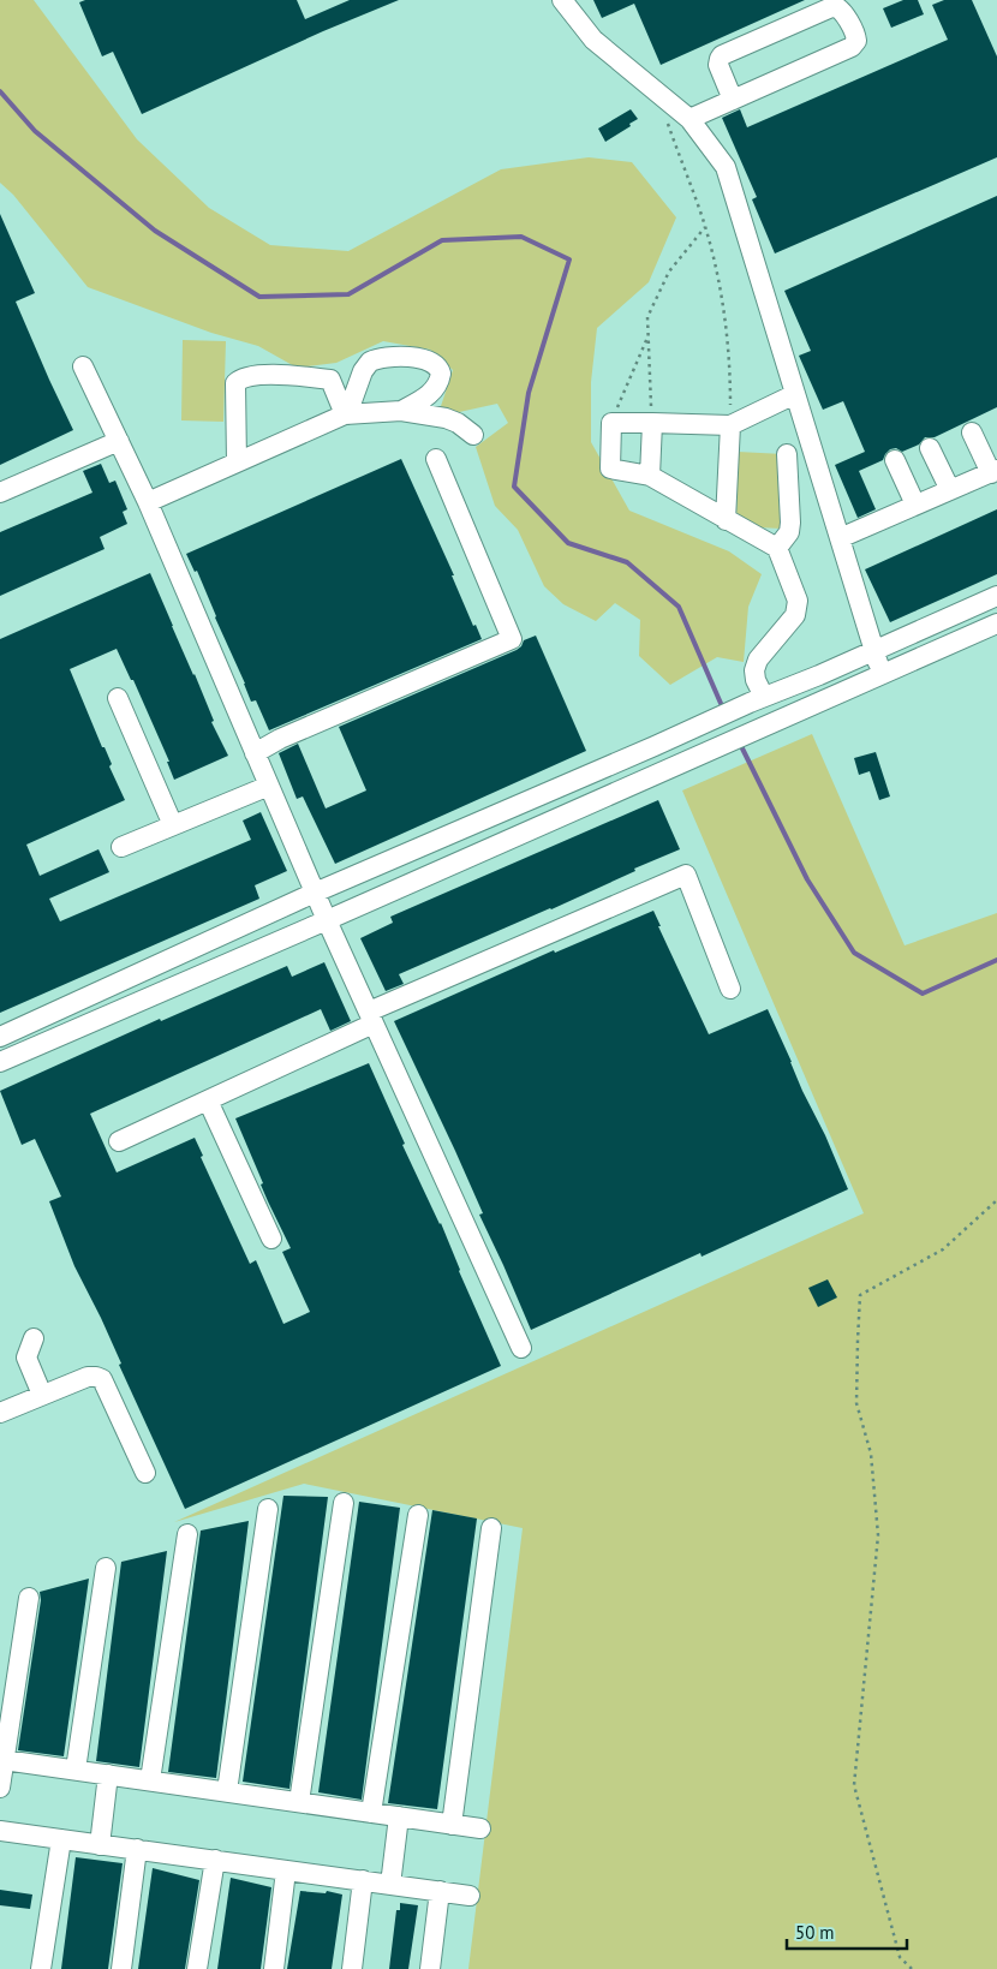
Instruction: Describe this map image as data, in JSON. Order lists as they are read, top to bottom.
{
  "scale_bar": "50 m"
}
